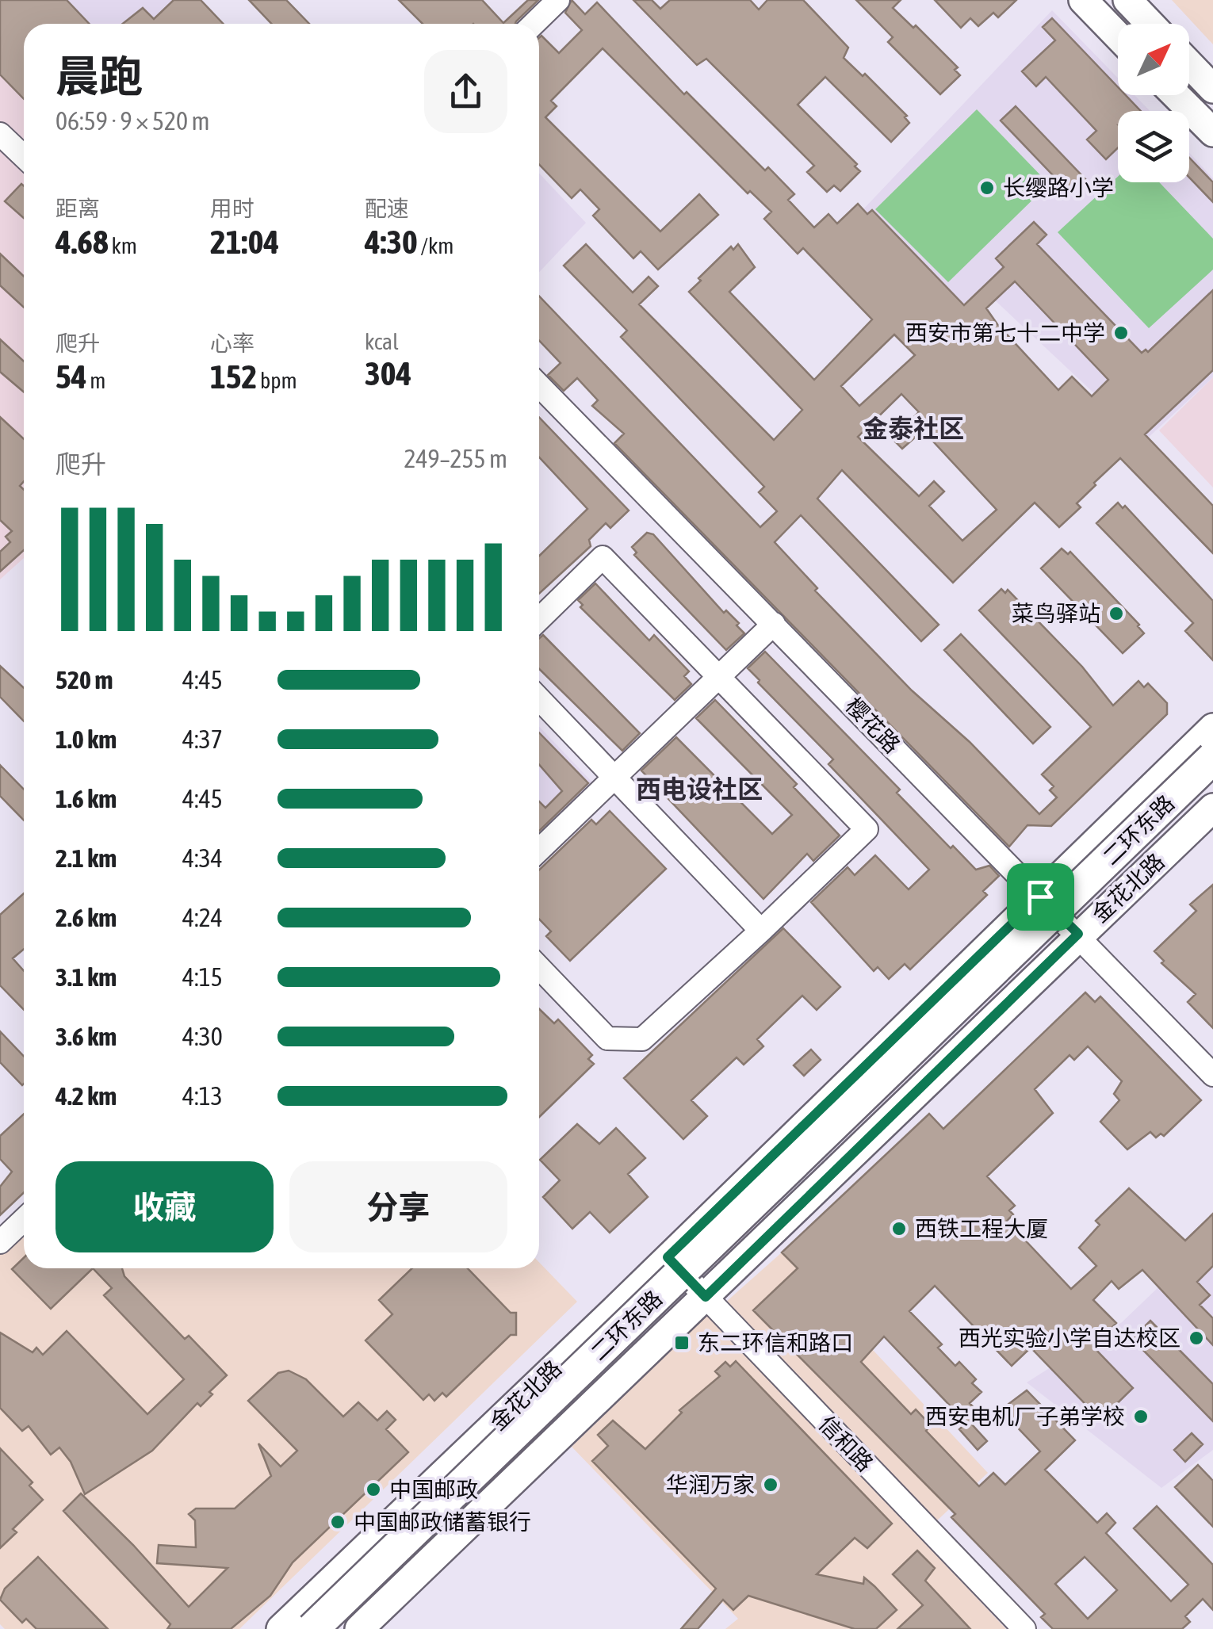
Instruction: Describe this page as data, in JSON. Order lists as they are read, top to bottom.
{
  "streets": {
    "highway": ["二环东路"],
    "main road": ["金花北路"],
    "street": ["樱花路", "信和路"]
  },
  "crossings": [
    ["樱花路", "金花北路"],
    ["二环东路", "金花北路"],
    ["金花北路", "信和路"]
  ],
  "districts": ["金泰社区", "西电设社区"],
  "places": {
    "other": [
      "长缨路小学",
      "西安市第七十二中学",
      "菜鸟驿站",
      "西铁工程大厦",
      "西光实验小学自达校区",
      "西安电机厂子弟学校",
      "华润万家",
      "中国邮政",
      "中国邮政储蓄银行"
    ],
    "transit": ["东二环信和路口"]
  },
  "north": "top right",
  "page": {
    "heading": ["晨跑", "06:59 · 9 × 520 m"],
    "stats": [
      ["距离", "4.68 km"],
      ["用时", "21:04"],
      ["配速", "4:30 /km"],
      ["爬升", "54 m"],
      ["心率", "152 bpm"],
      ["kcal", "304"]
    ],
    "chart": ["爬升", "249–255 m"],
    "list": [
      {
        "name": "520 m",
        "note": "4:45"
      },
      {
        "name": "1.0 km",
        "note": "4:37"
      },
      {
        "name": "1.6 km",
        "note": "4:45"
      },
      {
        "name": "2.1 km",
        "note": "4:34"
      },
      {
        "name": "2.6 km",
        "note": "4:24"
      },
      {
        "name": "3.1 km",
        "note": "4:15"
      },
      {
        "name": "3.6 km",
        "note": "4:30"
      },
      {
        "name": "4.2 km",
        "note": "4:13"
      }
    ],
    "buttons": ["收藏", "分享"]
  }
}
